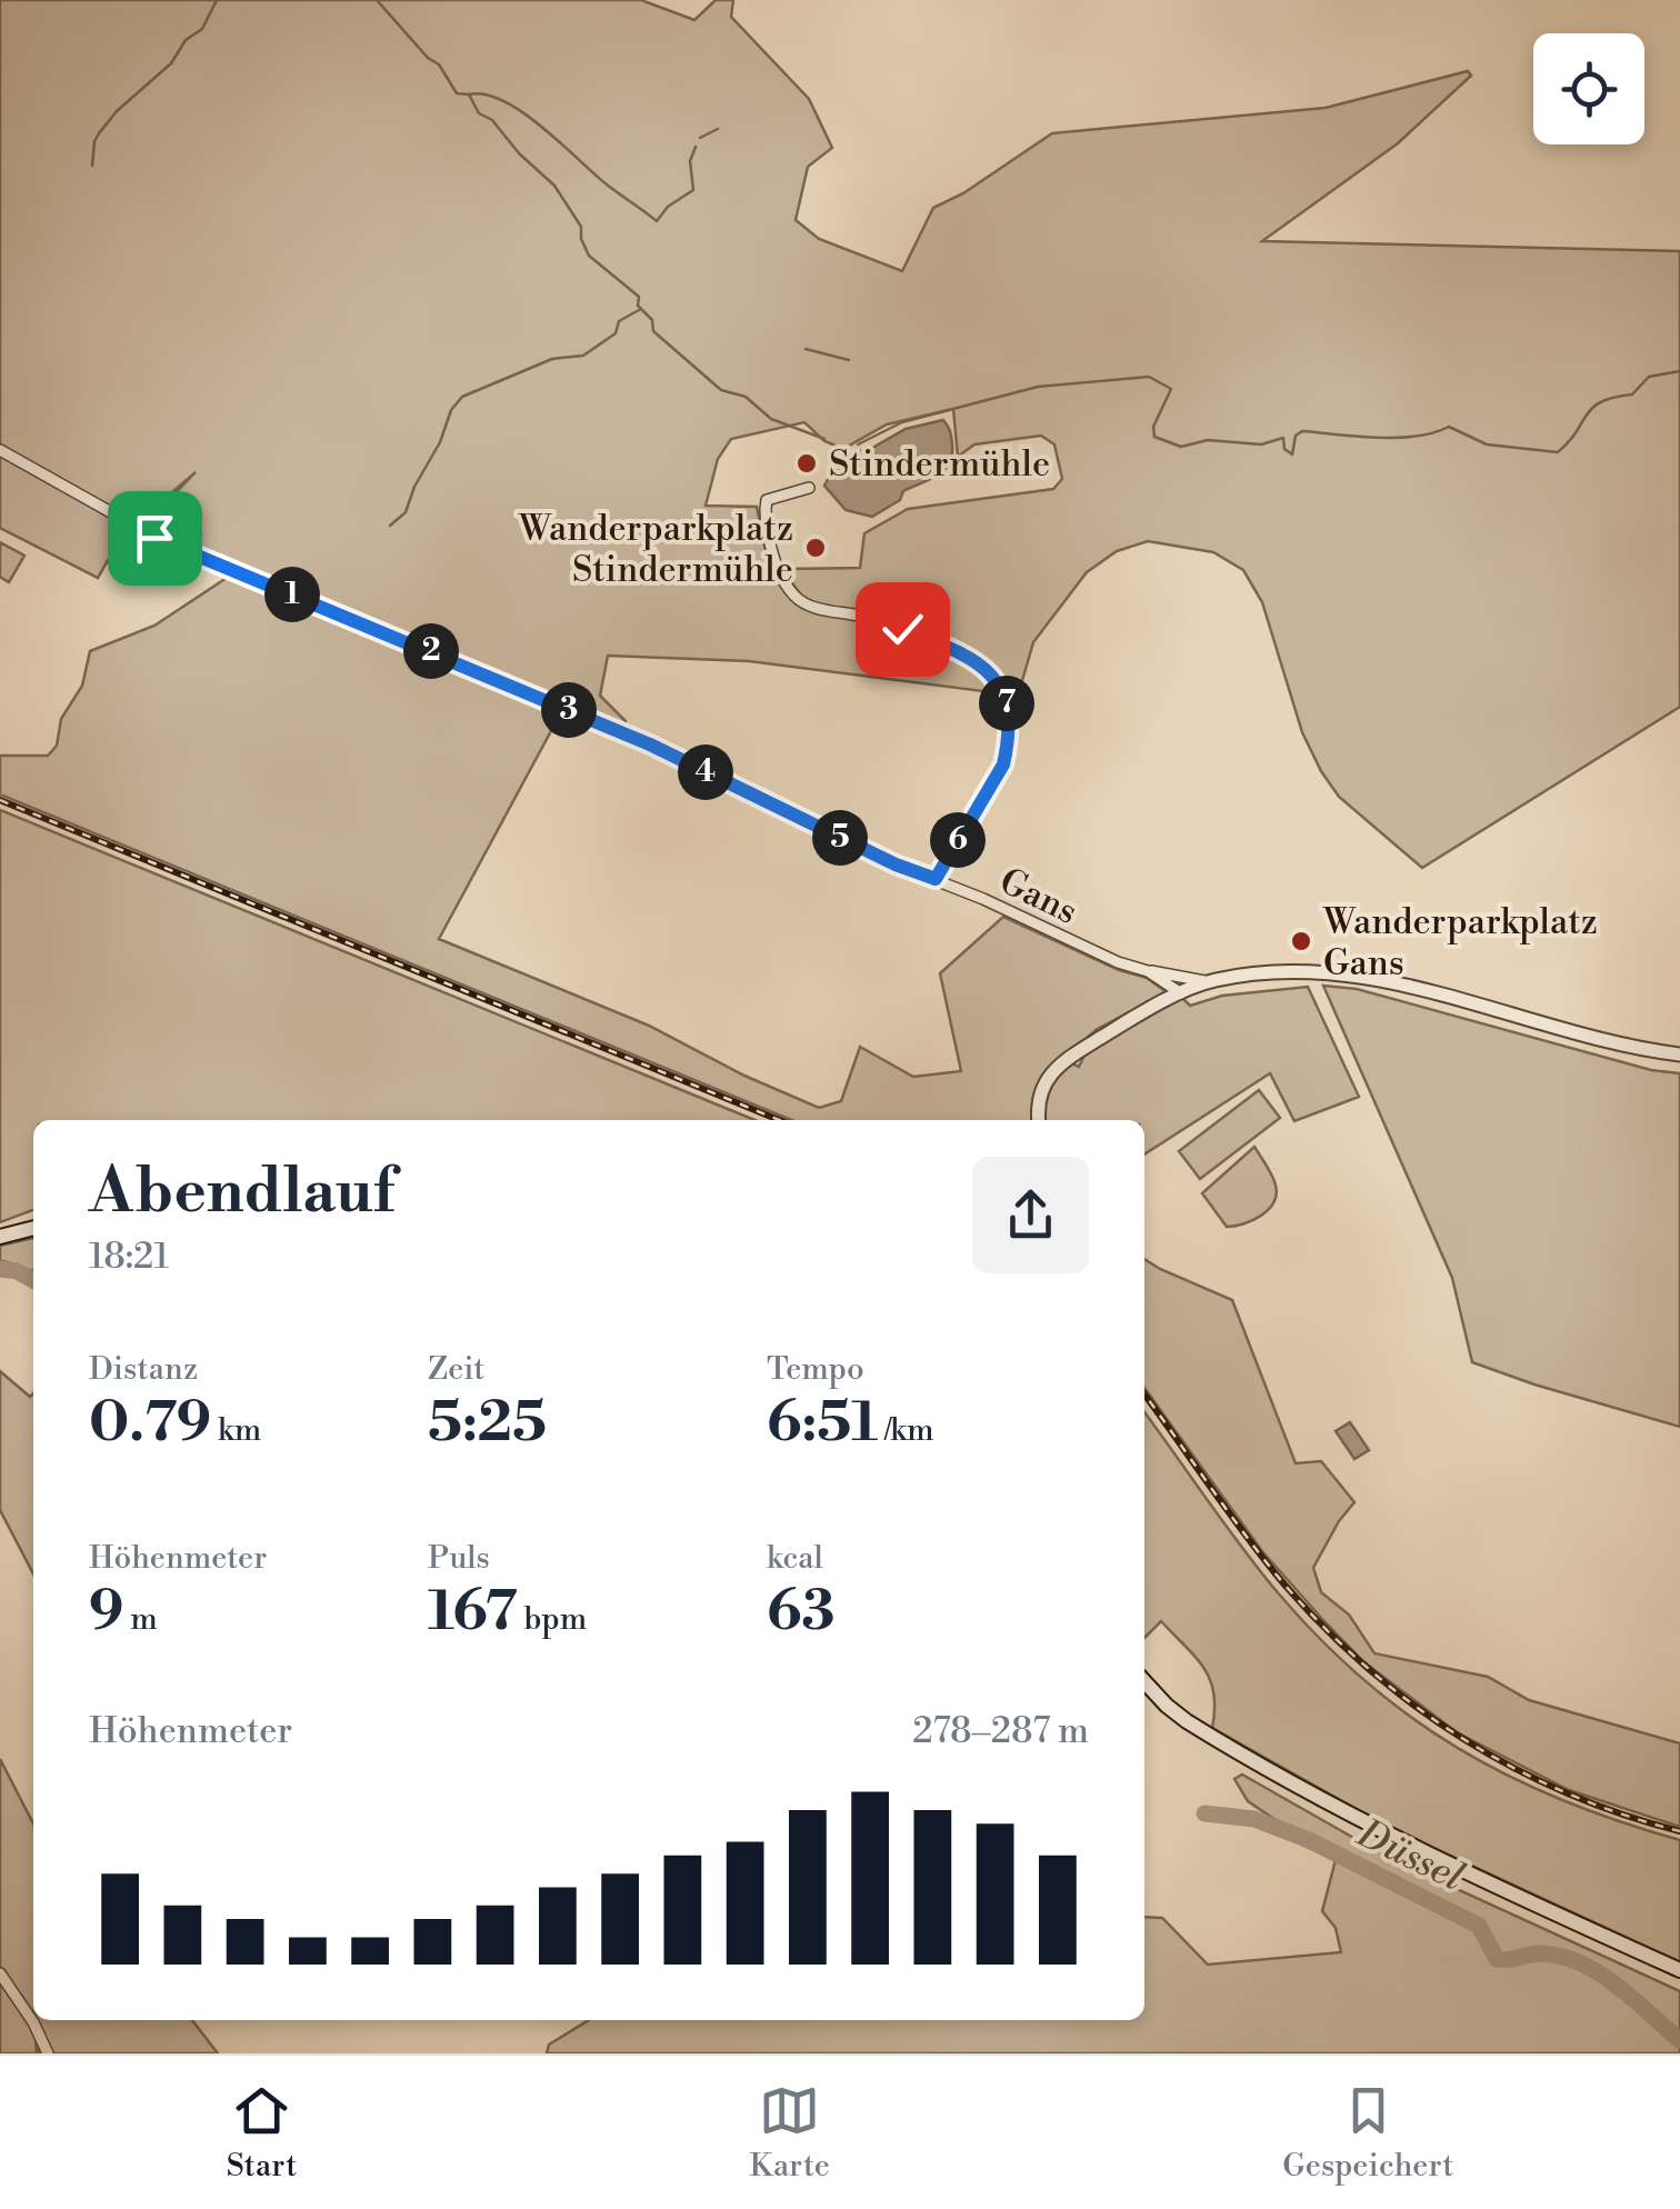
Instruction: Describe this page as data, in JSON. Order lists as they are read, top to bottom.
{
  "streets": {
    "street": ["Gans"]
  },
  "water": ["Düssel"],
  "places": ["Stindermühle", "Wanderparkplatz Stindermühle", "Wanderparkplatz Gans"],
  "page": {
    "pins": [
      "1",
      "2",
      "7",
      "3",
      "4",
      "5",
      "6"
    ],
    "heading": ["Abendlauf", "18:21"],
    "stats": [
      ["Distanz", "0.79 km"],
      ["Zeit", "5:25"],
      ["Tempo", "6:51 /km"],
      ["Höhenmeter", "9 m"],
      ["Puls", "167 bpm"],
      ["kcal", "63"]
    ],
    "chart": ["Höhenmeter", "278–287 m"],
    "tabs": ["Start", "Karte", "Gespeichert"]
  }
}
